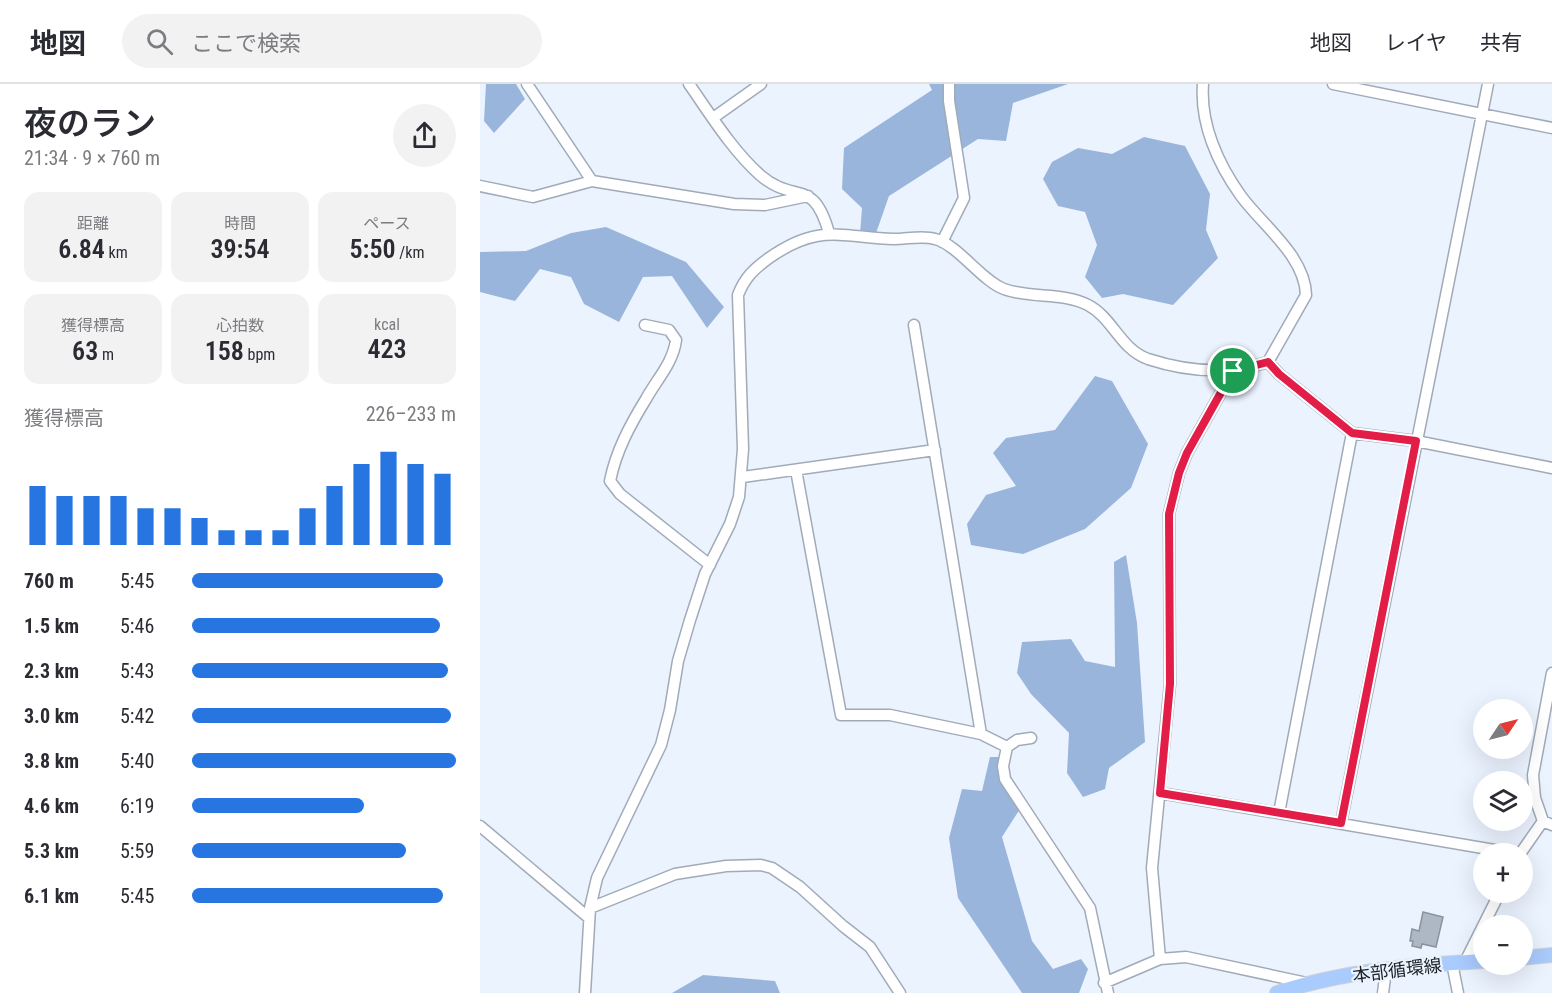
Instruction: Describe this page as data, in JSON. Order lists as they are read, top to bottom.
{
  "streets": {
    "main road": ["本部循環線"]
  },
  "north": "top right",
  "page": {
    "header": "地図",
    "search": "ここで検索",
    "nav": ["地図", "レイヤ", "共有"],
    "heading": ["夜のラン", "21:34 · 9 × 760 m"],
    "stats": [
      ["距離", "6.84 km"],
      ["時間", "39:54"],
      ["ペース", "5:50 /km"],
      ["獲得標高", "63 m"],
      ["心拍数", "158 bpm"],
      ["kcal", "423"]
    ],
    "chart": ["獲得標高", "226–233 m"],
    "list": [
      {
        "name": "760 m",
        "note": "5:45"
      },
      {
        "name": "1.5 km",
        "note": "5:46"
      },
      {
        "name": "2.3 km",
        "note": "5:43"
      },
      {
        "name": "3.0 km",
        "note": "5:42"
      },
      {
        "name": "3.8 km",
        "note": "5:40"
      },
      {
        "name": "4.6 km",
        "note": "6:19"
      },
      {
        "name": "5.3 km",
        "note": "5:59"
      },
      {
        "name": "6.1 km",
        "note": "5:45"
      }
    ],
    "map_buttons": ["+", "−"]
  }
}
